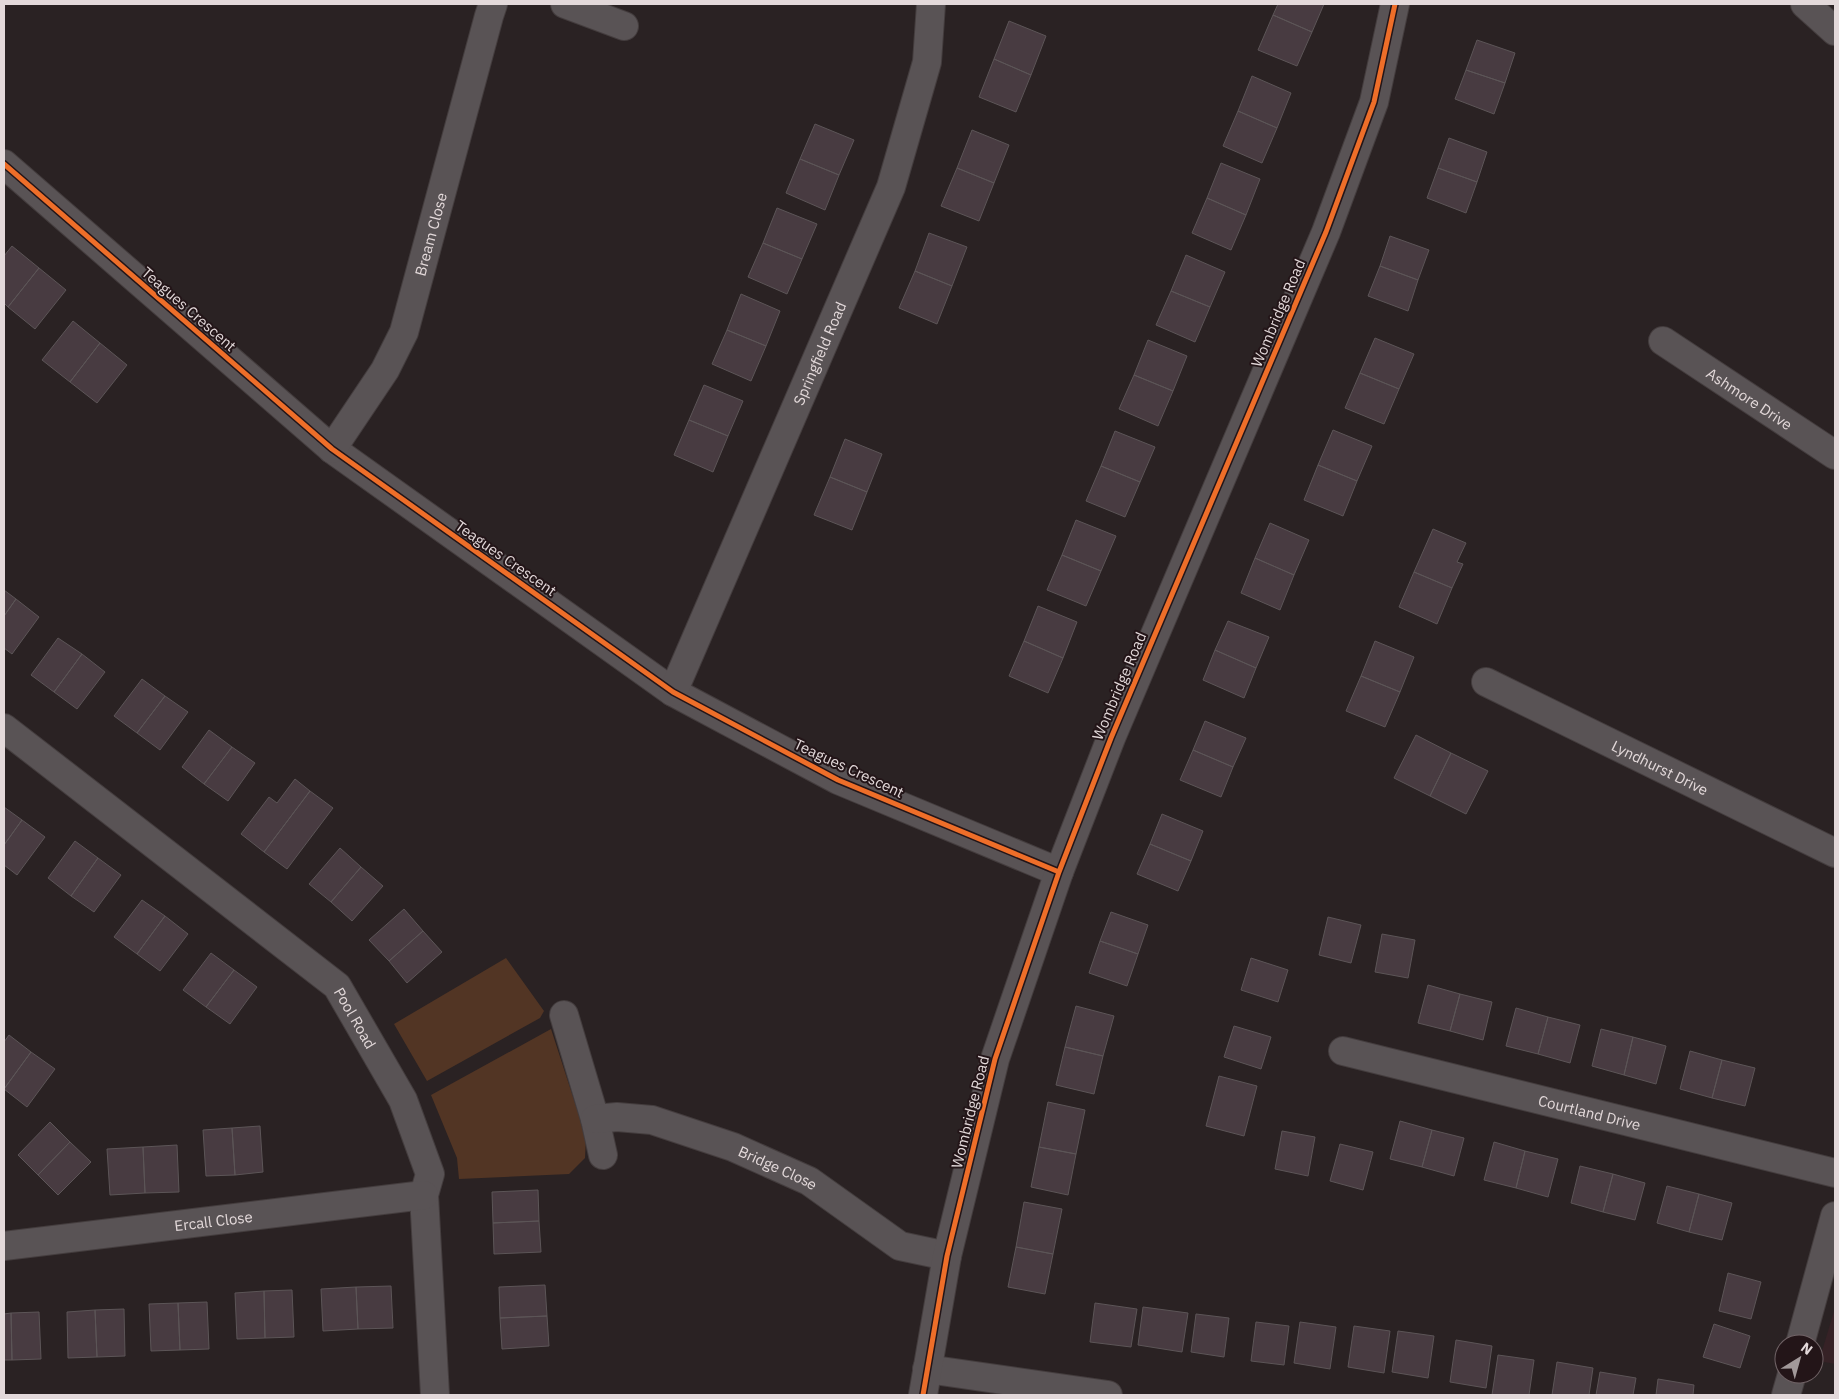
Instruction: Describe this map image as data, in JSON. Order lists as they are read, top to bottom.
{
  "streets": {
    "street": [
      "Bream Close",
      "Teagues Crescent",
      "Wombridge Road",
      "Springfield Road",
      "Ashmore Drive",
      "Lyndhurst Drive",
      "Pool Road",
      "Courtland Drive",
      "Bridge Close",
      "Ercall Close"
    ]
  },
  "crossings": [
    ["Bream Close", "Teagues Crescent"],
    ["Teagues Crescent", "Wombridge Road"],
    ["Teagues Crescent", "Springfield Road"],
    ["Wombridge Road", "Bridge Close"],
    ["Pool Road", "Ercall Close"]
  ],
  "north": "top right"
}
